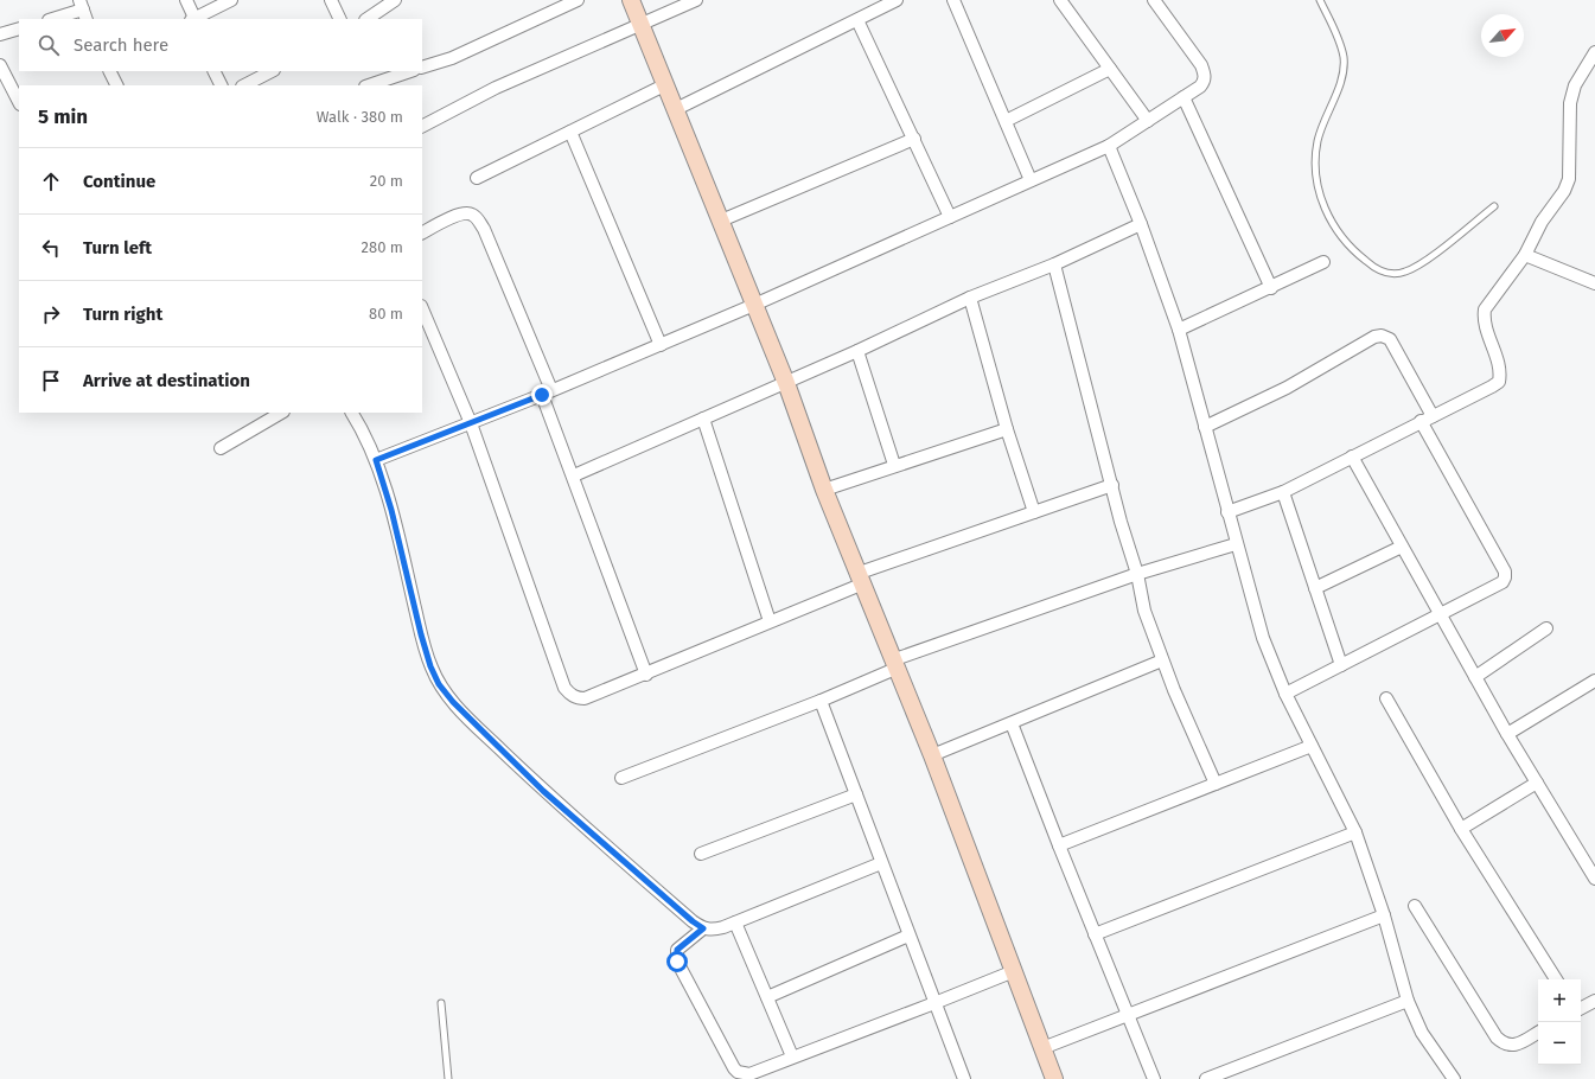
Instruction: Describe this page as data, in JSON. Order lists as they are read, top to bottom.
{
  "north": "top right",
  "page": {
    "search": "Search here",
    "heading": ["5 min", "Walk · 380 m"],
    "list": [
      ["Continue", "20 m"],
      ["Turn left", "280 m"],
      ["Turn right", "80 m"],
      "Arrive at destination"
    ],
    "map_buttons": ["+", "−"]
  }
}
